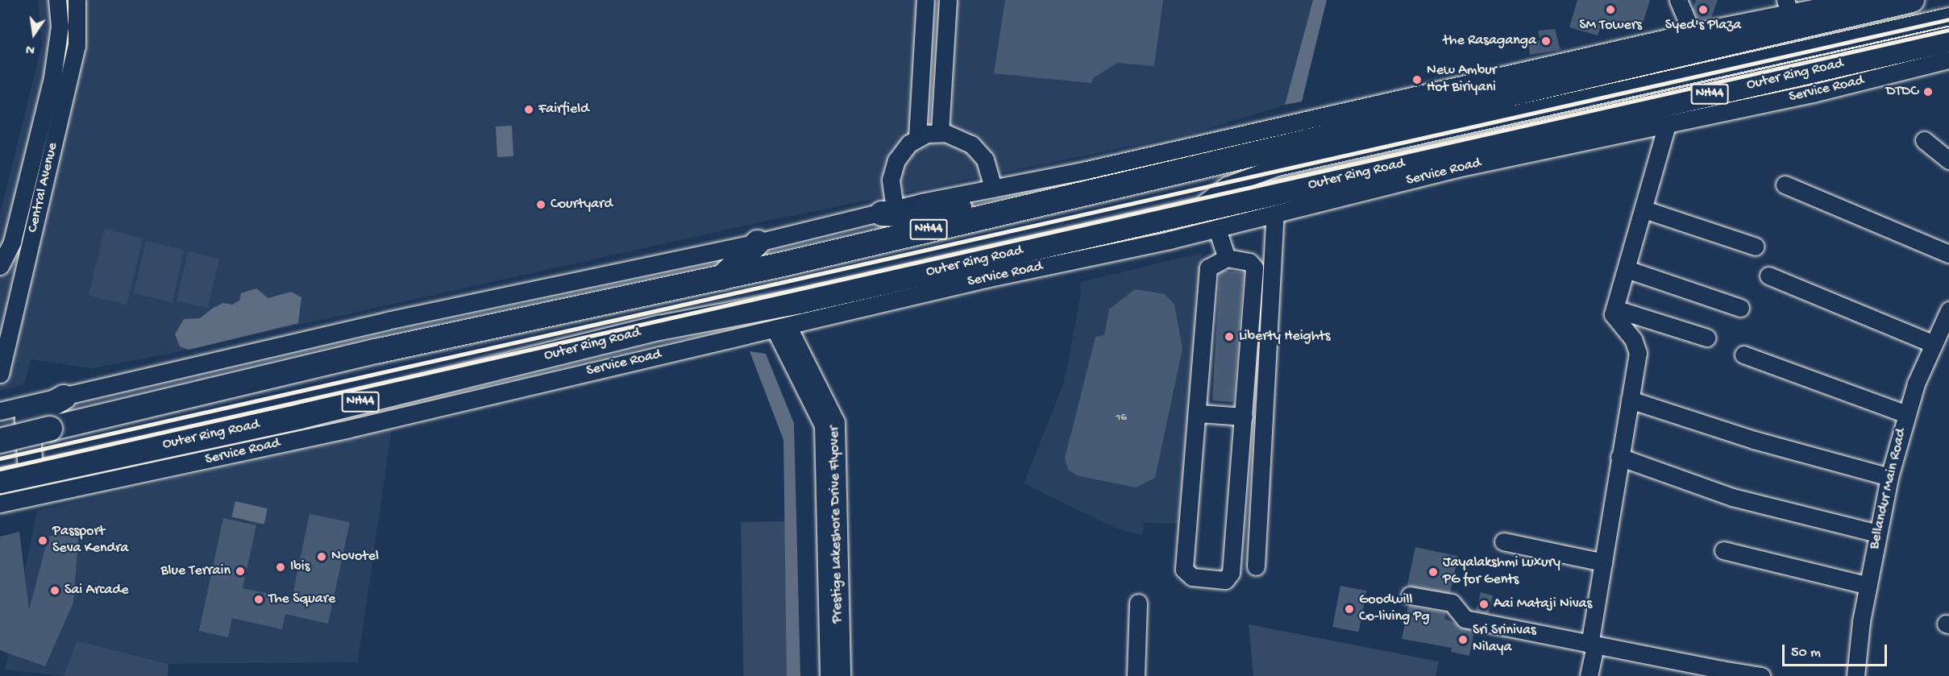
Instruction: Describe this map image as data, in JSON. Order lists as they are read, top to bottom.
{
  "streets": {
    "highway": ["Outer Ring Road", "NH44"],
    "street": [
      "Service Road",
      "Central Avenue",
      "Bellandur Main Road",
      "Prestige Lakeshore Drive Flyover"
    ]
  },
  "crossings": [
    ["Outer Ring Road", "Service Road"],
    ["Service Road", "Prestige Lakeshore Drive Flyover"]
  ],
  "places": [
    "SM Towers",
    "Syed's Plaza",
    "the Rasaganga",
    "New Ambur Hot Biriyani",
    "DTDC",
    "Fairfield",
    "Courtyard",
    "Liberty Heights",
    "Passport Seva Kendra",
    "Novotel",
    "Ibis",
    "Blue Terrain",
    "Jayalakshmi Luxury PG for Gents",
    "Sai Arcade",
    "The Square",
    "Aai Mataji Nivas",
    "Goodwill Co-living Pg",
    "Sri Srinivas Nilaya"
  ],
  "house_numbers": ["16"],
  "scale_bar": "50 m",
  "north": "bottom"
}
